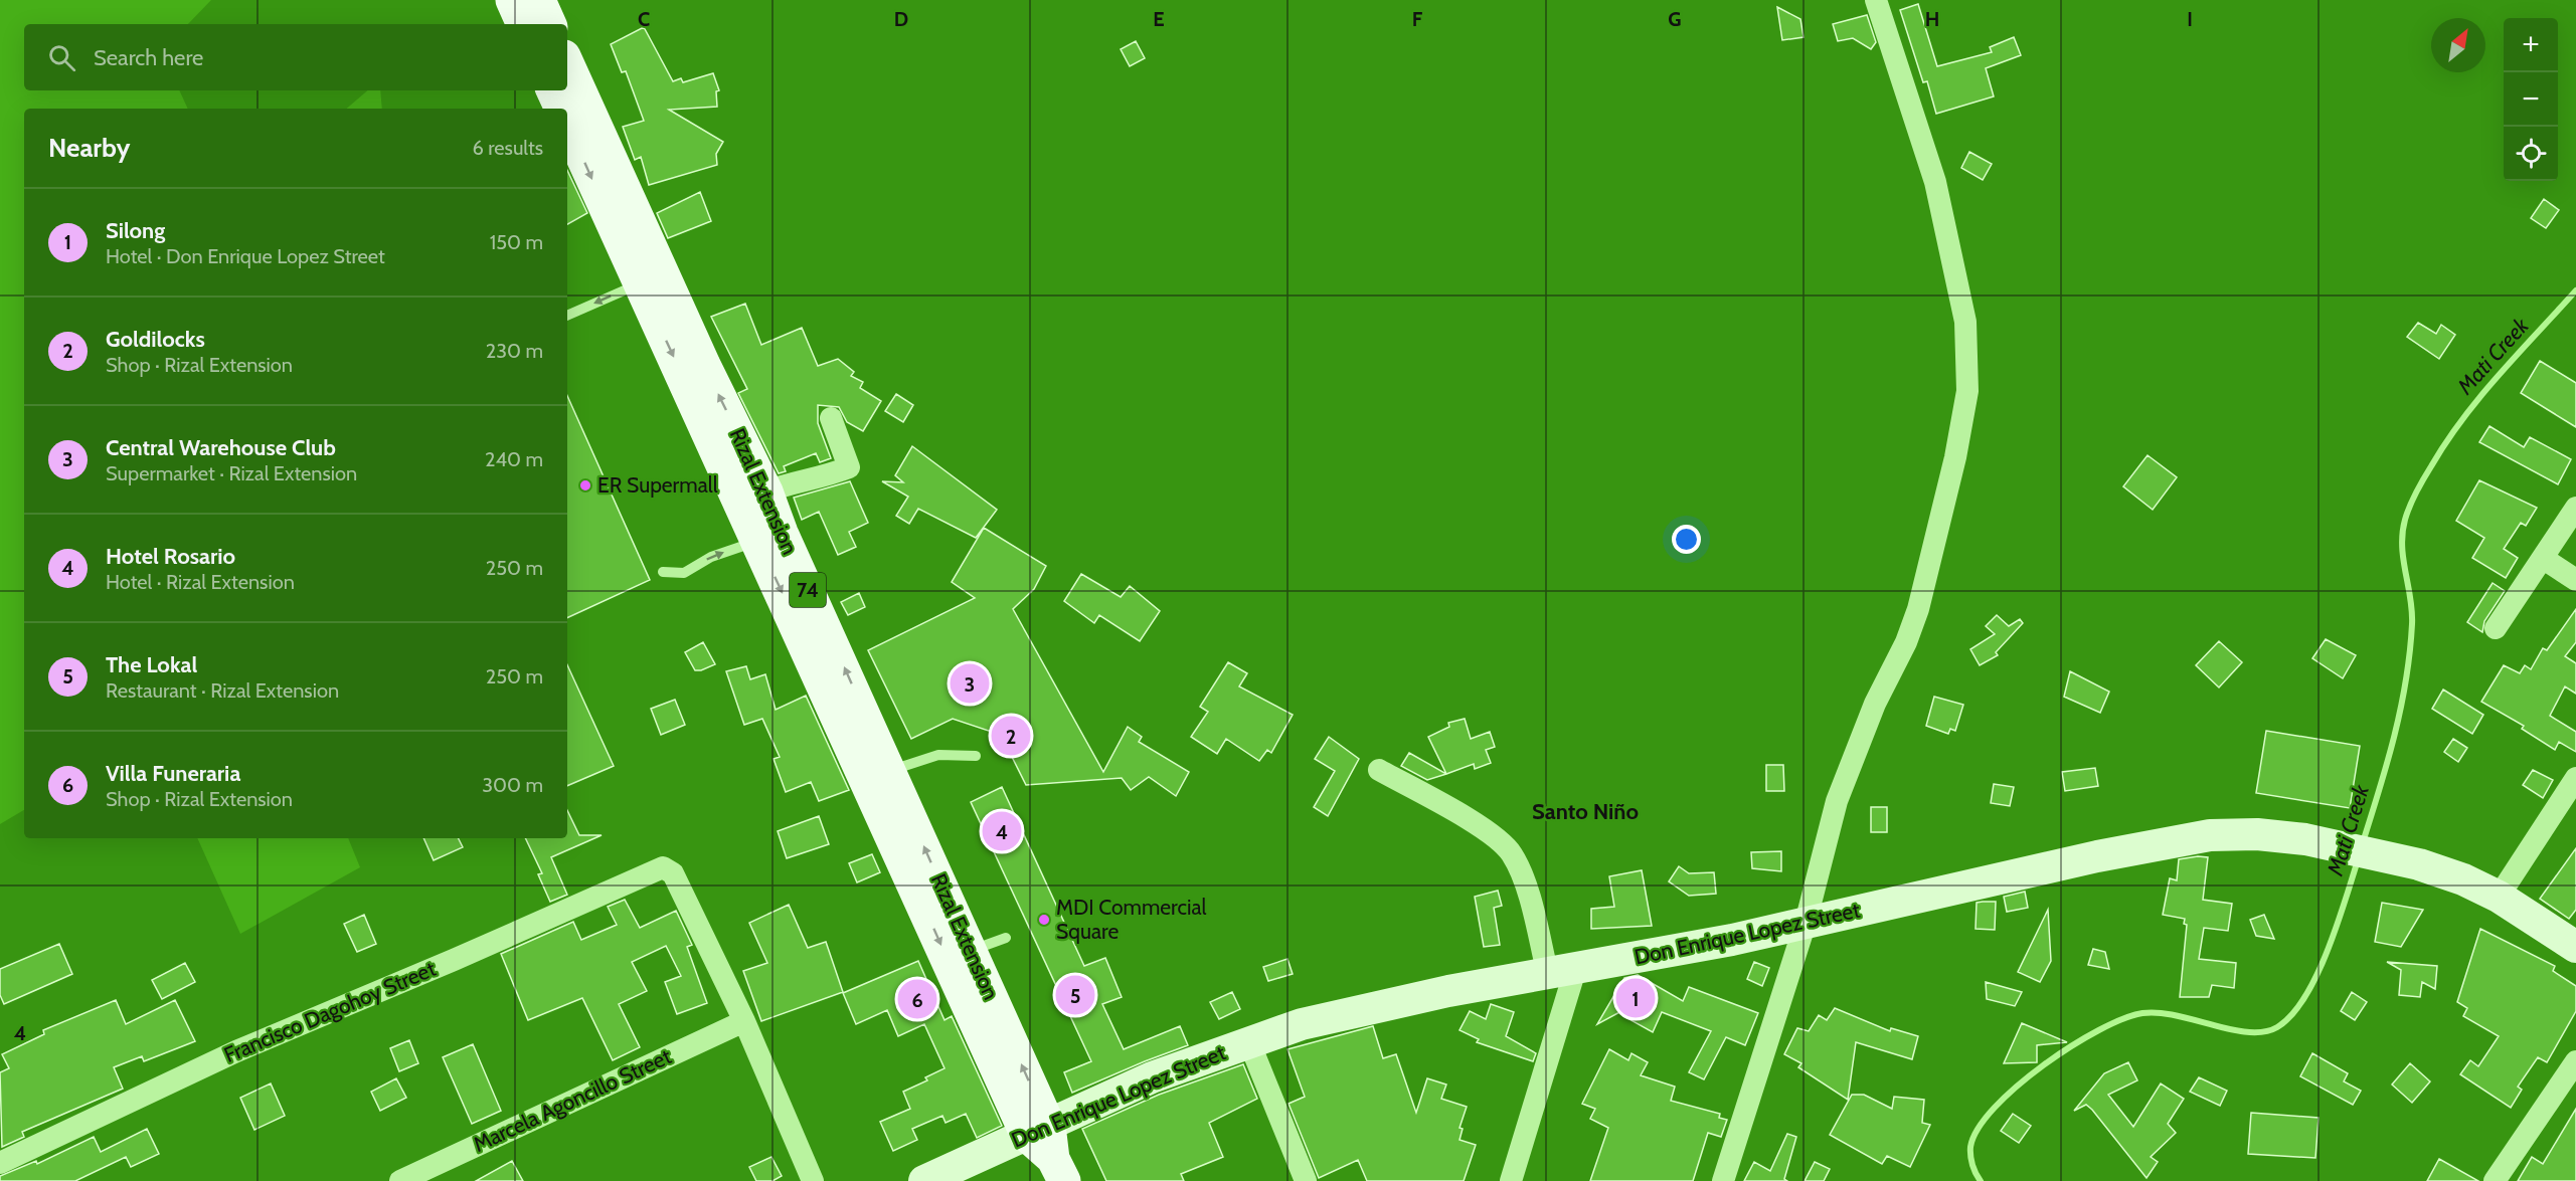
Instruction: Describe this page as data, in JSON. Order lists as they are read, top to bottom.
{
  "streets": {
    "main road": ["Rizal Extension", "74"],
    "street": ["Don Enrique Lopez Street", "Francisco Dagohoy Street", "Marcela Agoncillo Street"]
  },
  "crossings": [
    ["Rizal Extension", "74"],
    ["Rizal Extension", "Don Enrique Lopez Street"],
    ["74", "Don Enrique Lopez Street"],
    ["Francisco Dagohoy Street", "Marcela Agoncillo Street"]
  ],
  "districts": ["Santo Niño"],
  "water": ["Mati Creek"],
  "places": ["ER Supermall", "MDI Commercial Square"],
  "north": "top right",
  "page": {
    "map_buttons": ["+", "−"],
    "search": "Search here",
    "heading": ["Nearby", "6 results"],
    "list": [
      {
        "mark": "1",
        "name": "Silong",
        "note": "Hotel · Don Enrique Lopez Street",
        "value": "150 m"
      },
      {
        "mark": "2",
        "name": "Goldilocks",
        "note": "Shop · Rizal Extension",
        "value": "230 m"
      },
      {
        "mark": "3",
        "name": "Central Warehouse Club",
        "note": "Supermarket · Rizal Extension",
        "value": "240 m"
      },
      {
        "mark": "4",
        "name": "Hotel Rosario",
        "note": "Hotel · Rizal Extension",
        "value": "250 m"
      },
      {
        "mark": "5",
        "name": "The Lokal",
        "note": "Restaurant · Rizal Extension",
        "value": "250 m"
      },
      {
        "mark": "6",
        "name": "Villa Funeraria",
        "note": "Shop · Rizal Extension",
        "value": "300 m"
      }
    ],
    "pins": [
      "3",
      "2",
      "4",
      "5",
      "1",
      "6"
    ]
  },
  "grid": {
    "columns": [
      "C",
      "D",
      "E",
      "F",
      "G",
      "H",
      "I"
    ],
    "rows": ["4"]
  }
}
